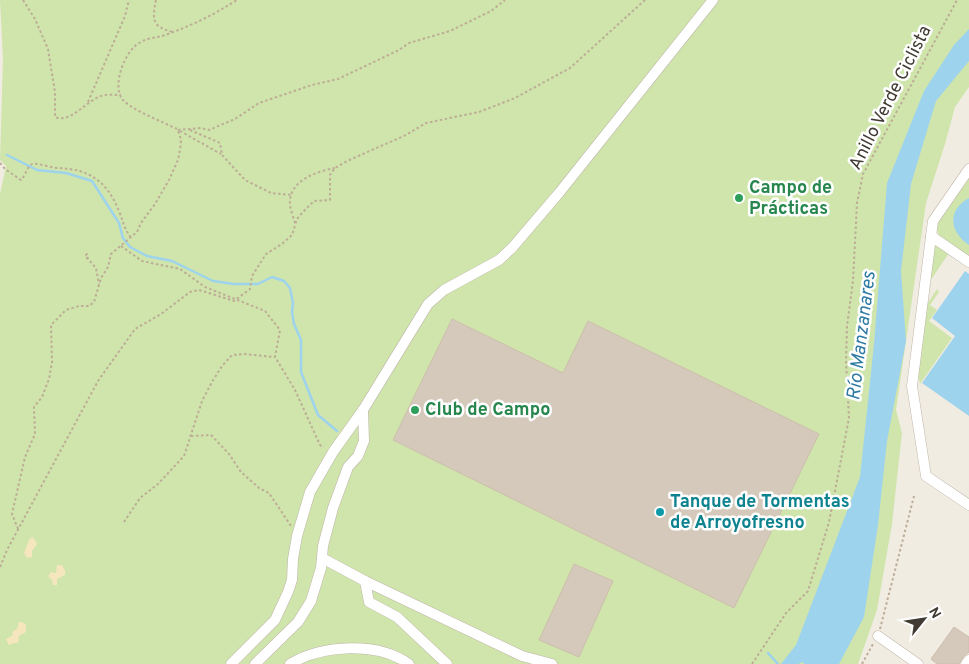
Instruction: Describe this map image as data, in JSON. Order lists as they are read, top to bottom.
{
  "streets": {
    "path": ["Anillo Verde Ciclista"]
  },
  "water": ["Río Manzanares"],
  "places": ["Campo de Prácticas", "Club de Campo", "Tanque de Tormentas de Arroyofresno"],
  "north": "top right"
}
